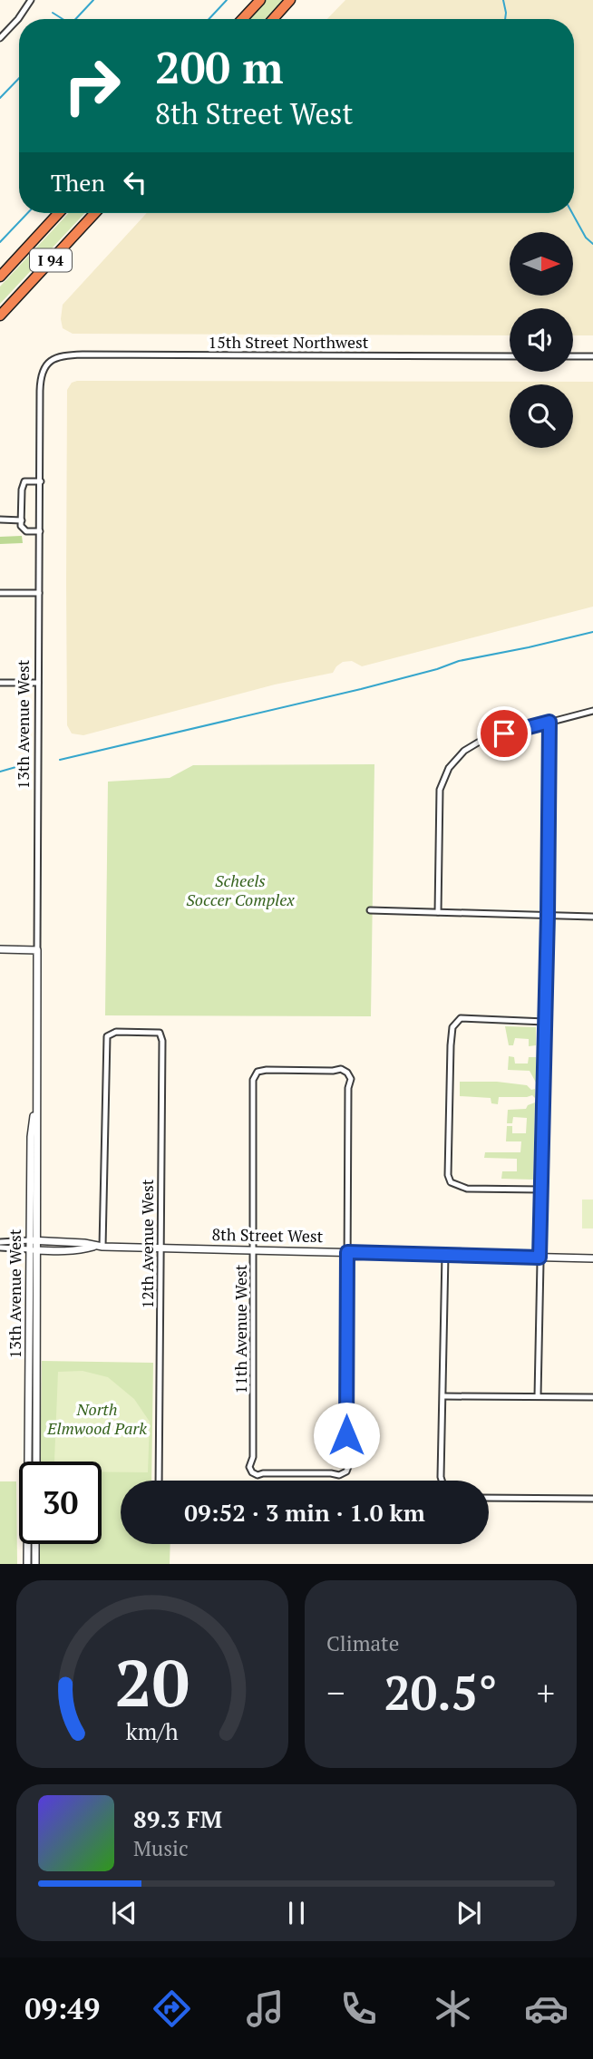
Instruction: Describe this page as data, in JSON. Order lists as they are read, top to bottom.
{
  "streets": {
    "highway": ["I 94"],
    "street": [
      "15th Street Northwest",
      "13th Avenue West",
      "8th Street West",
      "12th Avenue West",
      "11th Avenue West"
    ]
  },
  "crossings": [
    ["15th Street Northwest", "13th Avenue West"],
    ["13th Avenue West", "8th Street West"],
    ["8th Street West", "12th Avenue West"],
    ["8th Street West", "11th Avenue West"]
  ],
  "parks": ["Scheels Soccer Complex", "North Elmwood Park"],
  "north": "right",
  "page": {
    "turn": ["200 m", "8th Street West"],
    "then": "Then",
    "limit": "30",
    "trip": "09:52 · 3 min · 1.0 km",
    "tile": "Climate",
    "heat": ["−", "20.5°", "+"],
    "song": ["89.3 FM", "Music"],
    "tabs": "09:49",
    "gauge": ["20", "km/h"]
  }
}
